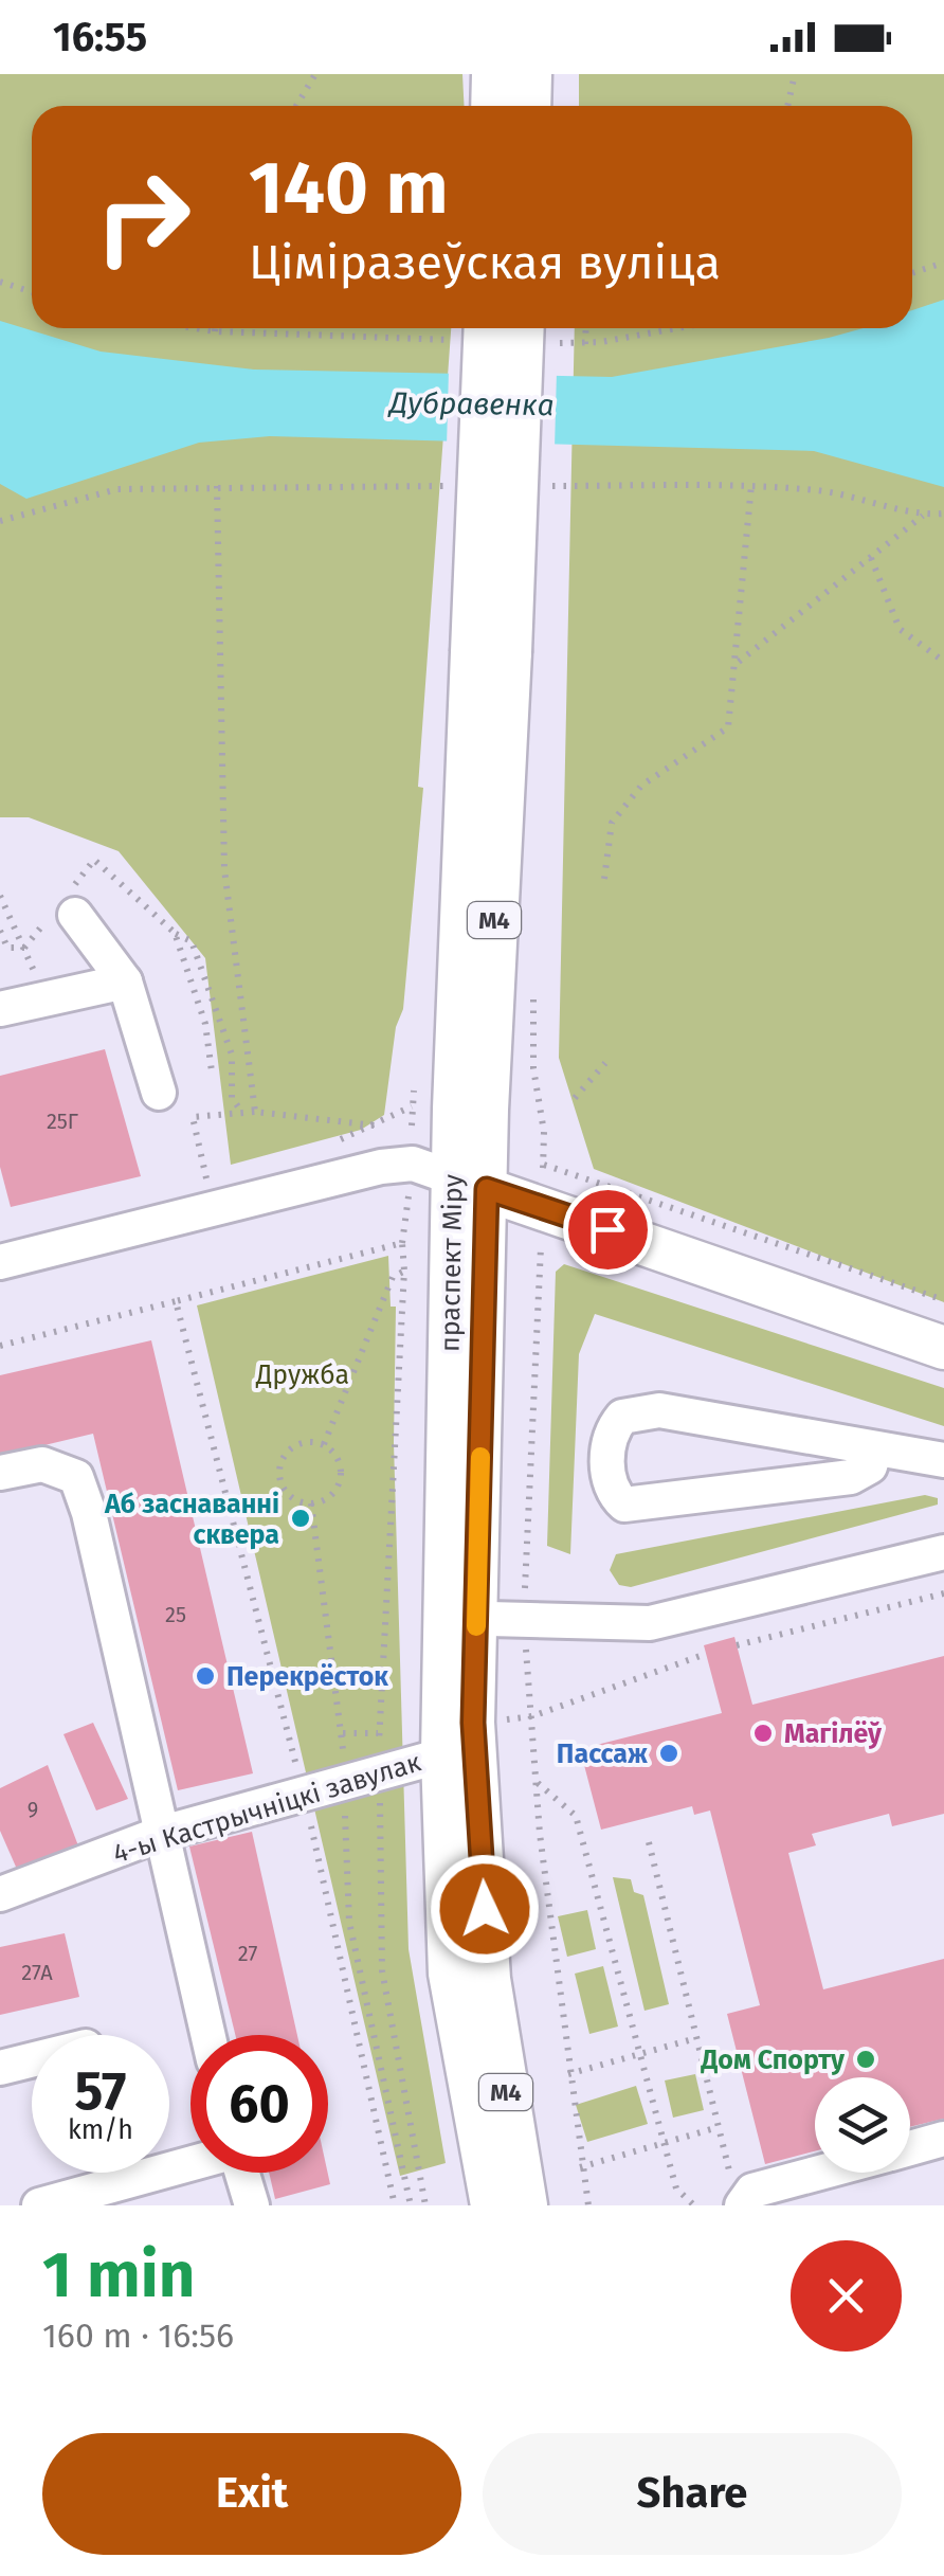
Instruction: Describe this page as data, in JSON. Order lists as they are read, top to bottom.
{
  "streets": {
    "main road": ["М4", "праспект Міру"],
    "street": ["4-ы Кастрычніцкі завулак"]
  },
  "crossings": [
    ["праспект Міру", "4-ы Кастрычніцкі завулак"]
  ],
  "water": ["Дубравенка"],
  "parks": ["Дружба"],
  "places": [
    "Аб заснаванні сквера",
    "Перекрёсток",
    "Магілёў",
    "Пассаж",
    "Дом Спорту"
  ],
  "house_numbers": [
    "25Г",
    "25",
    "9",
    "27",
    "27А"
  ],
  "page": {
    "status": "16:55",
    "turn": ["140 m", "Ціміразеўская вуліца"],
    "speed": "57 km/h",
    "limit": "60",
    "heading": ["1 min", "160 m · 16:56"],
    "buttons": ["Exit", "Share"]
  }
}
